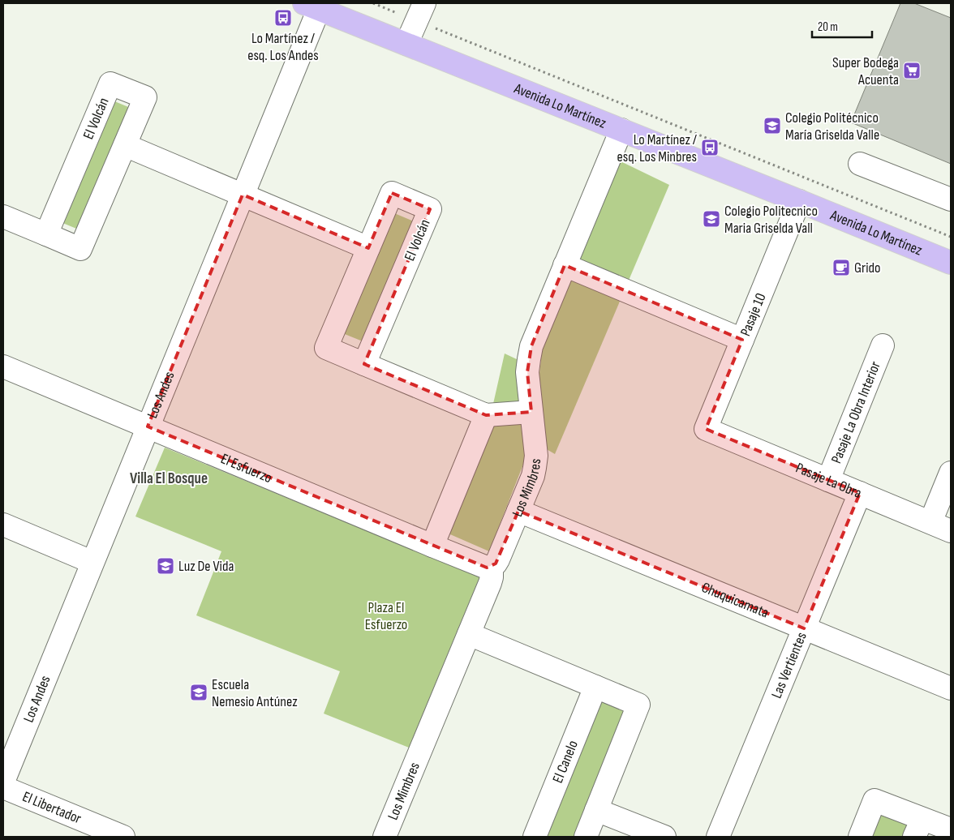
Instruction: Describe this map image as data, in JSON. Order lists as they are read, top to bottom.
{
  "streets": {
    "main road": ["Avenida Lo Martínez"],
    "street": [
      "El Volcán",
      "Pasaje 10",
      "Los Andes",
      "Pasaje La Obra Interior",
      "El Esfuerzo",
      "Pasaje La Obra",
      "Los Mimbres",
      "Chuquicamata",
      "Las Vertientes",
      "El Canelo",
      "El Libertador"
    ]
  },
  "crossings": [
    ["Avenida Lo Martínez", "Pasaje 10"],
    ["Avenida Lo Martínez", "Los Andes"],
    ["Avenida Lo Martínez", "Los Mimbres"],
    ["El Volcán", "Los Mimbres"],
    ["Pasaje 10", "Pasaje La Obra"],
    ["Los Andes", "El Esfuerzo"],
    ["Pasaje La Obra Interior", "Pasaje La Obra"],
    ["El Esfuerzo", "Los Mimbres"],
    ["Pasaje La Obra", "Las Vertientes"],
    ["Los Mimbres", "Chuquicamata"],
    ["Chuquicamata", "Las Vertientes"]
  ],
  "districts": ["Villa El Bosque"],
  "parks": ["Plaza El Esfuerzo"],
  "places": {
    "bus stop": ["Lo Martínez / esq. Los Andes", "Lo Martínez / esq. Los Minbres"],
    "supermarket": ["Super Bodega Acuenta"],
    "school or university": [
      "Colegio Politécnico María Griselda Valle",
      "Colegio Politecnico Maria Griselda Vall",
      "Luz De Vida",
      "Escuela Nemesio Antúnez"
    ],
    "cafe": ["Grido"]
  },
  "scale_bar": "20 m"
}
